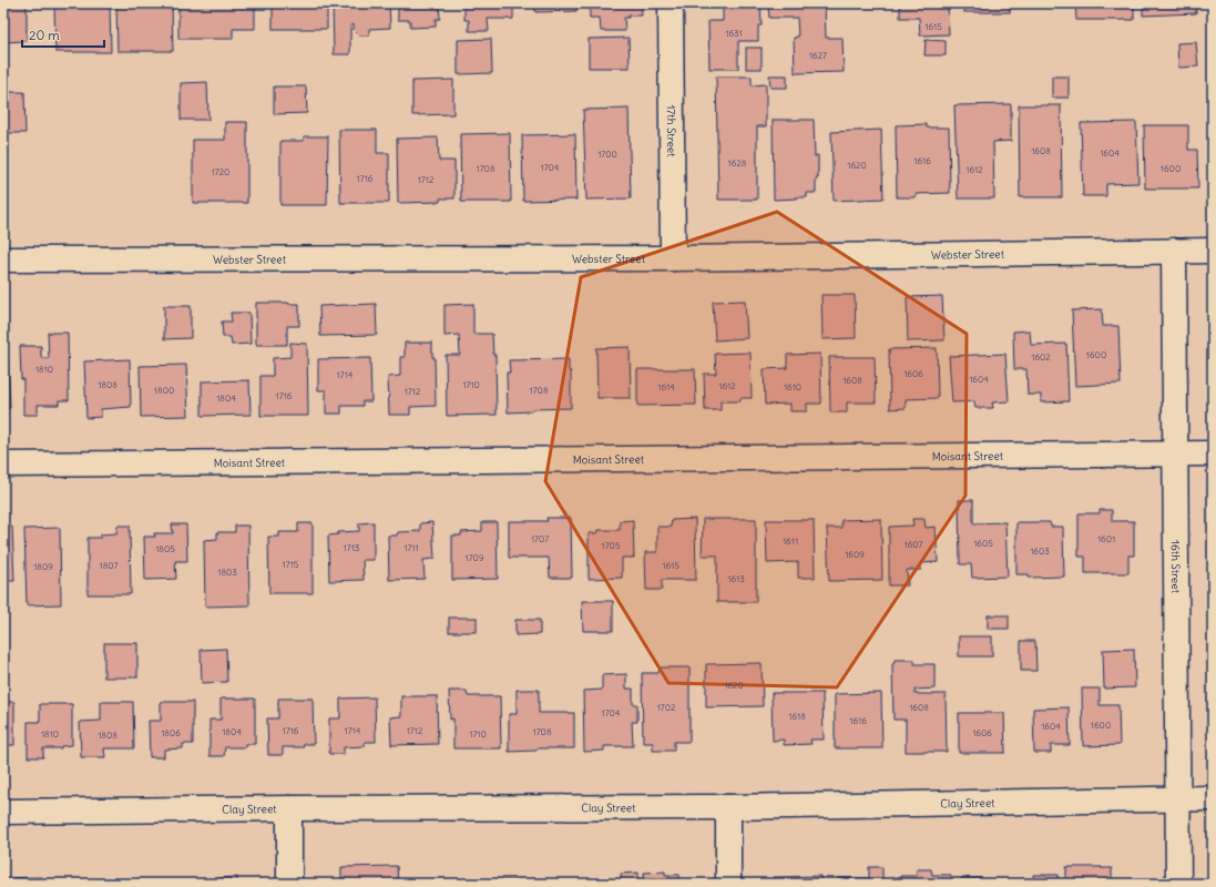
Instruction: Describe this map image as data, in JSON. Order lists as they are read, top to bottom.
{
  "streets": {
    "street": [
      "17th Street",
      "Webster Street",
      "Moisant Street",
      "16th Street",
      "Clay Street"
    ]
  },
  "crossings": [
    ["17th Street", "Webster Street"],
    ["Webster Street", "16th Street"],
    ["Moisant Street", "16th Street"],
    ["16th Street", "Clay Street"]
  ],
  "house_numbers": [
    "1615",
    "1631",
    "1627",
    "1608",
    "1604",
    "1700",
    "1616",
    "1628",
    "1620",
    "1704",
    "1708",
    "1600",
    "1612",
    "1720",
    "1716",
    "1712",
    "1600",
    "1602",
    "1810",
    "1606",
    "1714",
    "1604",
    "1608",
    "1808",
    "1710",
    "1612",
    "1614",
    "1610",
    "1800",
    "1708",
    "1712",
    "1716",
    "1804",
    "1707",
    "1601",
    "1611",
    "1605",
    "1607",
    "1705",
    "1713",
    "1711",
    "1805",
    "1603",
    "1609",
    "1709",
    "1715",
    "1807",
    "1615",
    "1809",
    "1803",
    "1613",
    "1620",
    "1702",
    "1608",
    "1704",
    "1618",
    "1616",
    "1600",
    "1604",
    "1716",
    "1714",
    "1712",
    "1804",
    "1708",
    "1806",
    "1606",
    "1810",
    "1710",
    "1808"
  ],
  "scale_bar": "20 m"
}
